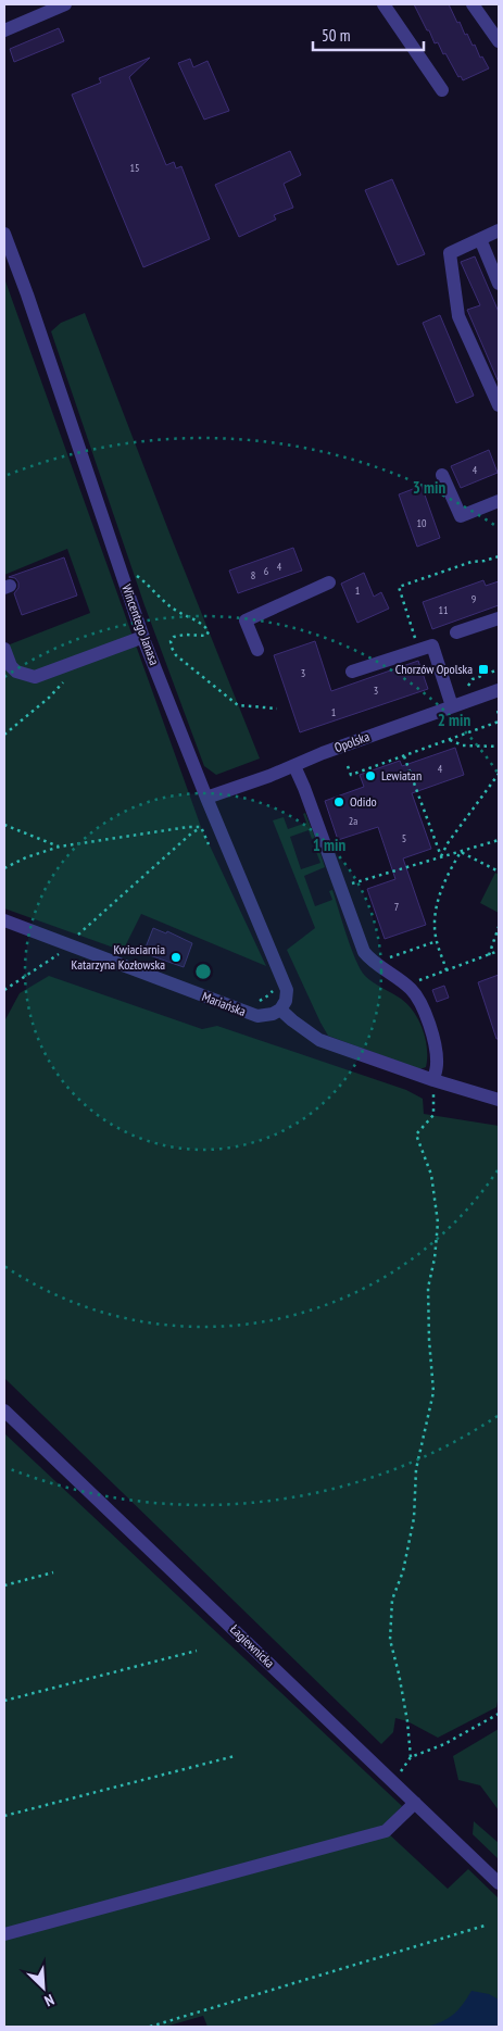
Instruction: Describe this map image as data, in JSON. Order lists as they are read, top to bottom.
{
  "streets": {
    "street": [
      "Wincentego Janasa",
      "Opolska",
      "Mariańska",
      "Łagiewnicka"
    ]
  },
  "crossings": [
    ["Wincentego Janasa", "Opolska"],
    ["Wincentego Janasa", "Mariańska"]
  ],
  "places": {
    "transit": ["Chorzów Opolska"],
    "other": ["Lewiatan", "Odido", "Kwiaciarnia Katarzyna Kozłowska"]
  },
  "house_numbers": [
    "15",
    "4",
    "10",
    "4",
    "6",
    "8",
    "1",
    "9",
    "11",
    "3",
    "3",
    "1",
    "4",
    "2a",
    "5",
    "7"
  ],
  "scale_bar": "50 m",
  "north": "bottom right",
  "rings": ["3 min", "2 min", "1 min"]
}
